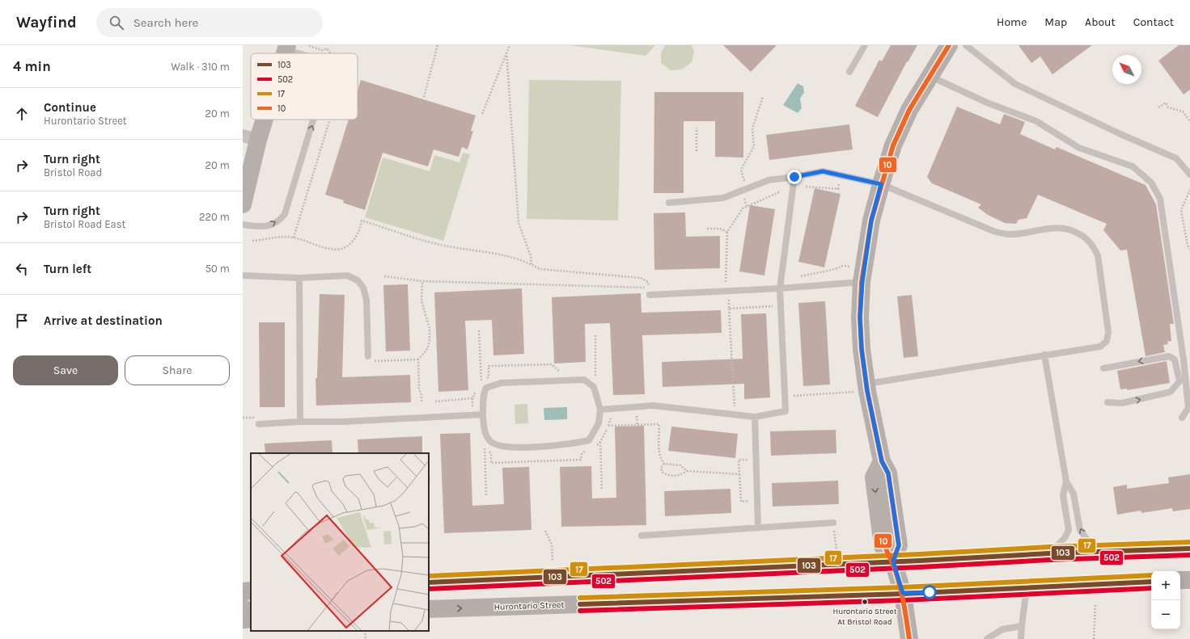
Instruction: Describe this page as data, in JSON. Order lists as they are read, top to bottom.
{
  "streets": {
    "main road": ["Hurontario Street"]
  },
  "places": ["Hurontario Street At Bristol Road"],
  "lines": [
    "transit line 10",
    "transit line 17",
    "transit line 103",
    "transit line 502"
  ],
  "legend": [
    "103",
    "502",
    "17",
    "10"
  ],
  "north": "top left",
  "page": {
    "header": "Wayfind",
    "search": "Search here",
    "nav": [
      "Home",
      "Map",
      "About",
      "Contact"
    ],
    "heading": ["4 min", "Walk · 310 m"],
    "list": [
      ["Continue", "Hurontario Street", "20 m"],
      ["Turn right", "Bristol Road", "20 m"],
      ["Turn right", "Bristol Road East", "220 m"],
      ["Turn left", "50 m"],
      "Arrive at destination"
    ],
    "buttons": ["Save", "Share"],
    "map_buttons": ["+", "−"]
  }
}
